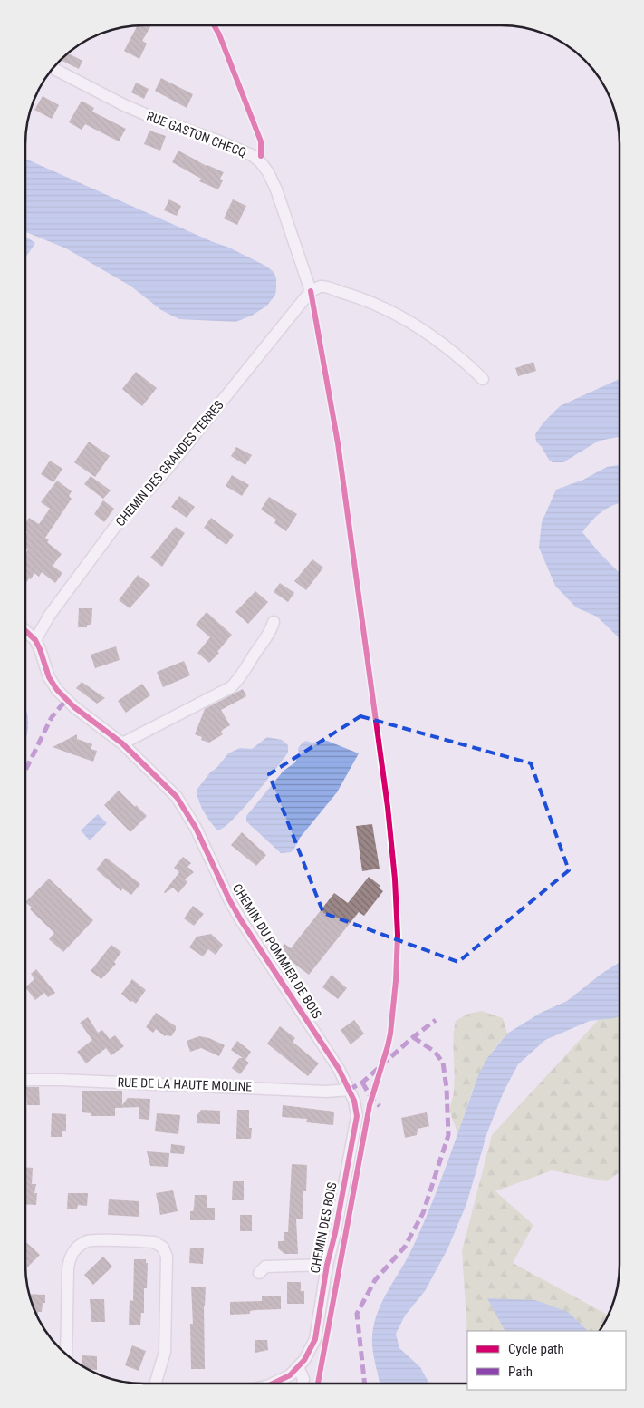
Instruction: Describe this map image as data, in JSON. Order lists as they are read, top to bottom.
{
  "streets": {
    "street": [
      "RUE GASTON CHECQ",
      "CHEMIN DES GRANDES TERRES",
      "CHEMIN DU POMMIER DE BOIS",
      "RUE DE LA HAUTE MOLINE",
      "CHEMIN DES BOIS"
    ]
  },
  "crossings": [
    ["RUE GASTON CHECQ", "CHEMIN DES GRANDES TERRES"],
    ["CHEMIN DES GRANDES TERRES", "CHEMIN DU POMMIER DE BOIS"],
    ["CHEMIN DU POMMIER DE BOIS", "RUE DE LA HAUTE MOLINE"],
    ["CHEMIN DU POMMIER DE BOIS", "CHEMIN DES BOIS"],
    ["RUE DE LA HAUTE MOLINE", "CHEMIN DES BOIS"]
  ],
  "legend": ["Cycle path", "Path"]
}
